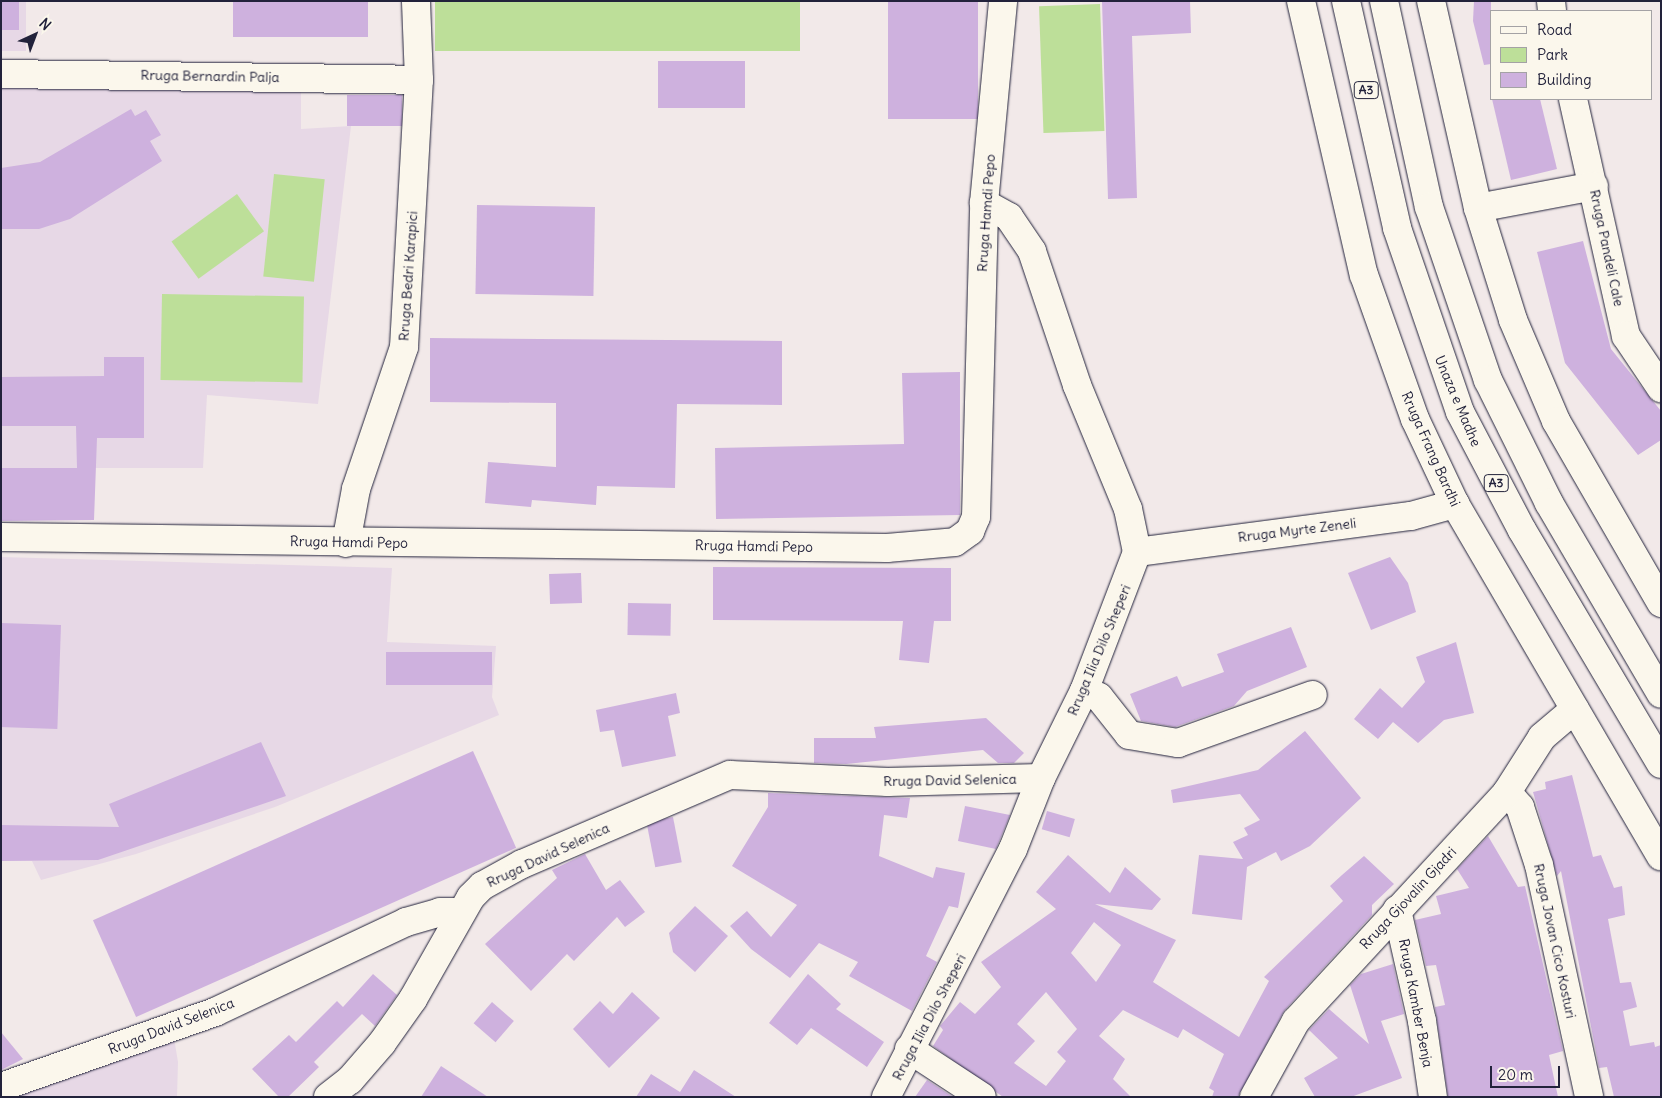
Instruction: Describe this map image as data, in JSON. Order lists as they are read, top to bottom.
{
  "streets": {
    "main road": [
      "Rruga Bernardin Palja",
      "A3",
      "Rruga Hamdi Pepo",
      "Rruga Pandeli Cale",
      "Rruga Bedri Karapici",
      "Unaza e Madhe",
      "Rruga Frang Bardhi",
      "Rruga Myrte Zeneli",
      "Rruga Ilia Dilo Sheperi",
      "Rruga David Selenica",
      "Rruga Gjovalin Gjadri",
      "Rruga Jovan Cico Kosturi",
      "Rruga Kamber Benja"
    ]
  },
  "crossings": [
    ["Rruga Bernardin Palja", "Rruga Bedri Karapici"],
    ["Rruga Hamdi Pepo", "Rruga Bedri Karapici"],
    ["Rruga Frang Bardhi", "Rruga Myrte Zeneli"],
    ["Rruga Frang Bardhi", "Rruga Gjovalin Gjadri"],
    ["Rruga Myrte Zeneli", "Rruga Ilia Dilo Sheperi"],
    ["Rruga Ilia Dilo Sheperi", "Rruga David Selenica"],
    ["Rruga Gjovalin Gjadri", "Rruga Jovan Cico Kosturi"],
    ["Rruga Gjovalin Gjadri", "Rruga Kamber Benja"]
  ],
  "legend": ["Road", "Park", "Building"],
  "scale_bar": "20 m",
  "north": "top right"
}
